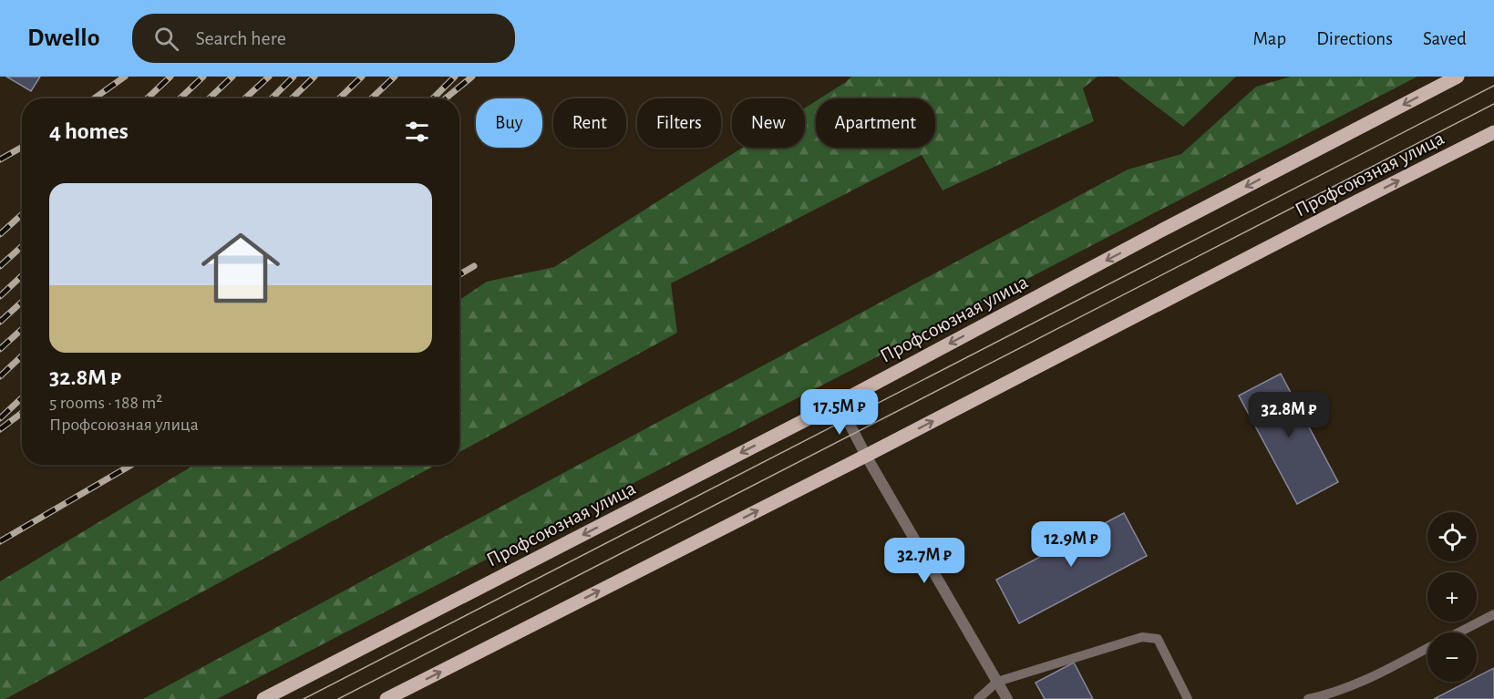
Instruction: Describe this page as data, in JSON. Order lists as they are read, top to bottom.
{
  "streets": {
    "main road": ["Профсоюзная улица"]
  },
  "page": {
    "header": "Dwello",
    "search": "Search here",
    "nav": ["Map", "Directions", "Saved"],
    "chip": [
      "Buy",
      "Rent",
      "Filters",
      "New",
      "Apartment"
    ],
    "heading": "4 homes",
    "list": [
      {
        "name": "32.8M ₽",
        "note": "5 rooms · 188 m² · Профсоюзная улица"
      }
    ],
    "price": [
      "17.5M ₽",
      "32.8M ₽",
      "12.9M ₽",
      "32.7M ₽"
    ],
    "map_buttons": ["+", "−"]
  }
}
